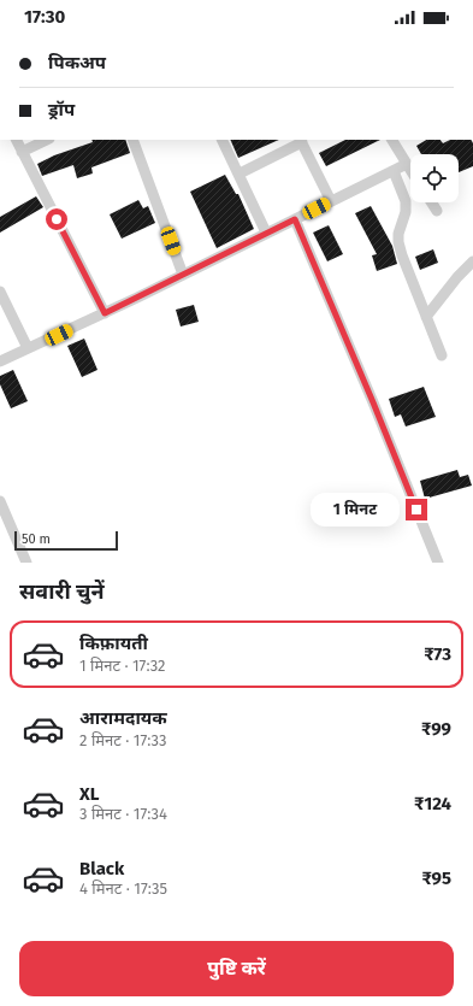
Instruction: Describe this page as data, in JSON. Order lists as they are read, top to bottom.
{
  "scale_bar": "50 m",
  "page": {
    "status": "17:30",
    "banner": ["पिकअप", "ड्रॉप"],
    "bubble": "1 मिनट",
    "scale": "50 m",
    "heading": "सवारी चुनें",
    "list": [
      {
        "name": "किफ़ायती",
        "note": "1 मिनट · 17:32",
        "value": "₹73"
      },
      {
        "name": "आरामदायक",
        "note": "2 मिनट · 17:33",
        "value": "₹99"
      },
      {
        "name": "XL",
        "note": "3 मिनट · 17:34",
        "value": "₹124"
      },
      {
        "name": "Black",
        "note": "4 मिनट · 17:35",
        "value": "₹95"
      }
    ],
    "buttons": "पुष्टि करें"
  }
}
